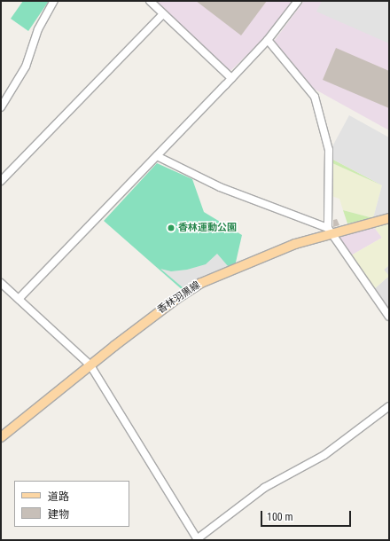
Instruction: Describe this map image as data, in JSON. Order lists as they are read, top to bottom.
{
  "streets": {
    "main road": ["香林羽黒線"]
  },
  "places": ["香林運動公園"],
  "legend": ["道路", "建物"],
  "scale_bar": "100 m"
}
